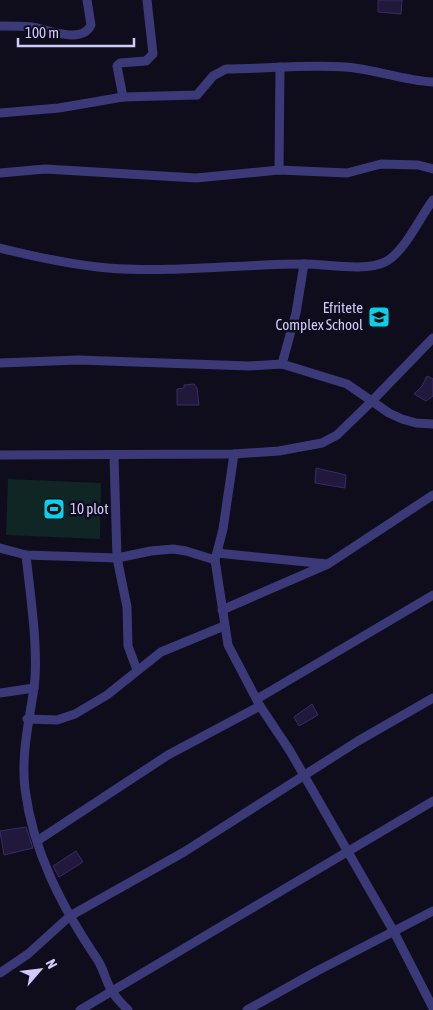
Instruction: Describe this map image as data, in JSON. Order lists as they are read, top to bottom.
{
  "places": {
    "school or university": ["Efritete Complex School"],
    "sports": ["10 plot"]
  },
  "scale_bar": "100 m",
  "north": "top right"
}
